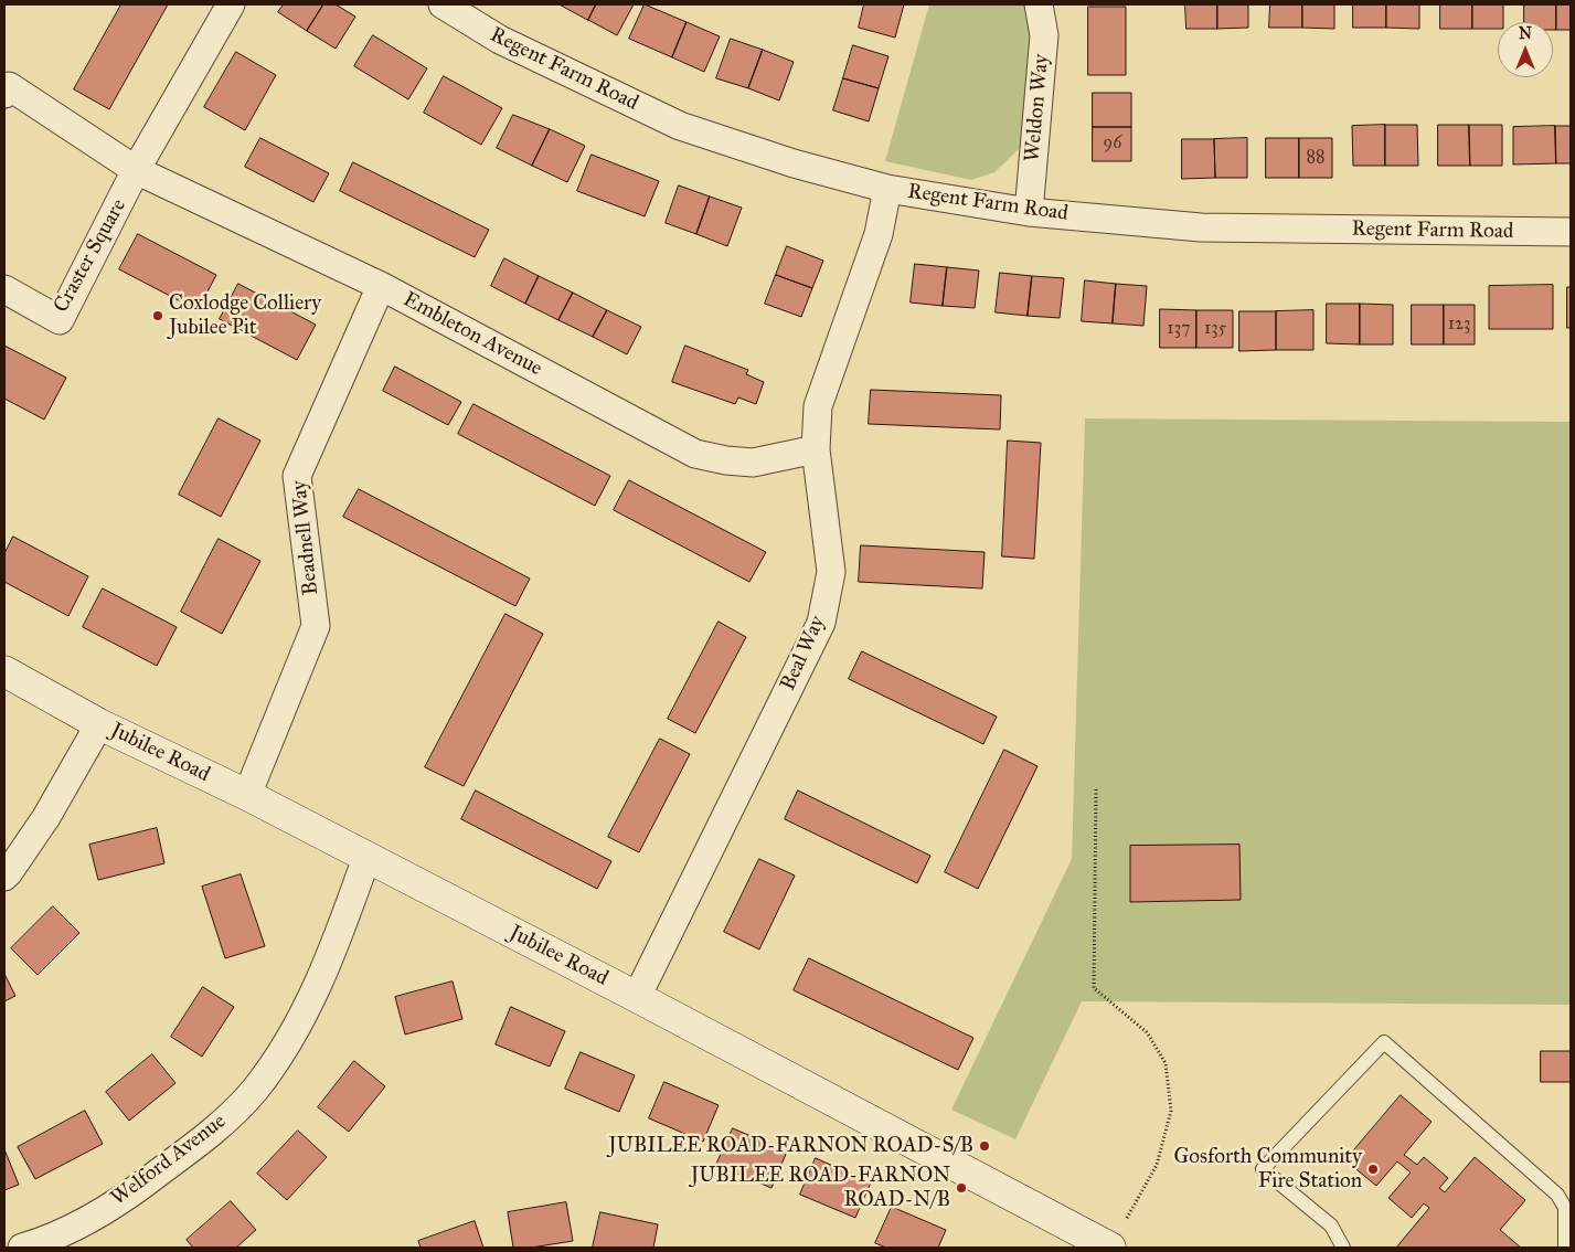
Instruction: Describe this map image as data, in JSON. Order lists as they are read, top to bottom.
{
  "streets": {
    "street": [
      "Regent Farm Road",
      "Weldon Way",
      "Craster Square",
      "Embleton Avenue",
      "Beadnell Way",
      "Beal Way",
      "Jubilee Road",
      "Welford Avenue"
    ]
  },
  "crossings": [
    ["Regent Farm Road", "Weldon Way"],
    ["Regent Farm Road", "Beal Way"],
    ["Craster Square", "Embleton Avenue"],
    ["Embleton Avenue", "Beadnell Way"],
    ["Embleton Avenue", "Beal Way"],
    ["Beadnell Way", "Jubilee Road"],
    ["Beal Way", "Jubilee Road"],
    ["Jubilee Road", "Welford Avenue"]
  ],
  "places": [
    "Coxlodge Colliery Jubilee Pit",
    "JUBILEE ROAD-FARNON ROAD-S/B",
    "Gosforth Community Fire Station",
    "JUBILEE ROAD-FARNON ROAD-N/B"
  ],
  "house_numbers": [
    "96",
    "88",
    "123",
    "137",
    "135"
  ],
  "north": "top"
}
